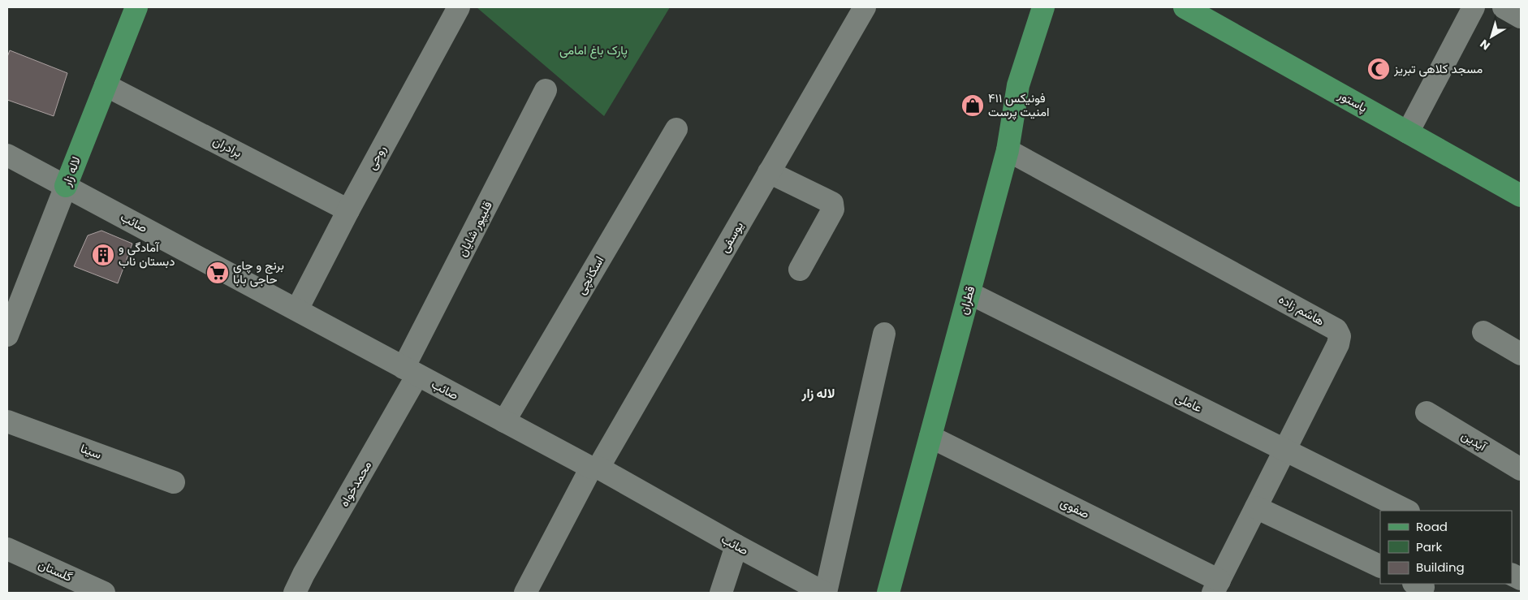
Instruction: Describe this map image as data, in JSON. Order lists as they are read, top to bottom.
{
  "streets": {
    "main road": ["پاستور", "لاله زار", "قطران"],
    "street": [
      "برادران",
      "روحی",
      "صائب",
      "قلیپور شایان",
      "یوسفی",
      "اسکانچی",
      "هاشم زاده",
      "عاملی",
      "آیدین",
      "سینا",
      "محمدخواه",
      "صفوی",
      "گلستان"
    ]
  },
  "crossings": [
    ["برادران", "روحی"],
    ["برادران", "لاله زار"],
    ["روحی", "صائب"],
    ["لاله زار", "صائب"],
    ["صائب", "قلیپور شایان"],
    ["صائب", "یوسفی"],
    ["صائب", "اسکانچی"],
    ["صائب", "محمدخواه"],
    ["قلیپور شایان", "محمدخواه"],
    ["قطران", "هاشم زاده"],
    ["قطران", "عاملی"],
    ["قطران", "صفوی"],
    ["هاشم زاده", "عاملی"],
    ["هاشم زاده", "صفوی"]
  ],
  "districts": ["لاله زار"],
  "parks": ["پارک باغ امامی"],
  "places": {
    "mosque": ["مسجد کلاهی تبریز"],
    "shop": ["فونیکس ۴۱۱ امنیت پرست"],
    "building": ["آمادگی و دبستان ناب"],
    "supermarket": ["برنج و چای حاجی بابا"]
  },
  "legend": ["Road", "Park", "Building"],
  "north": "bottom left"
}
